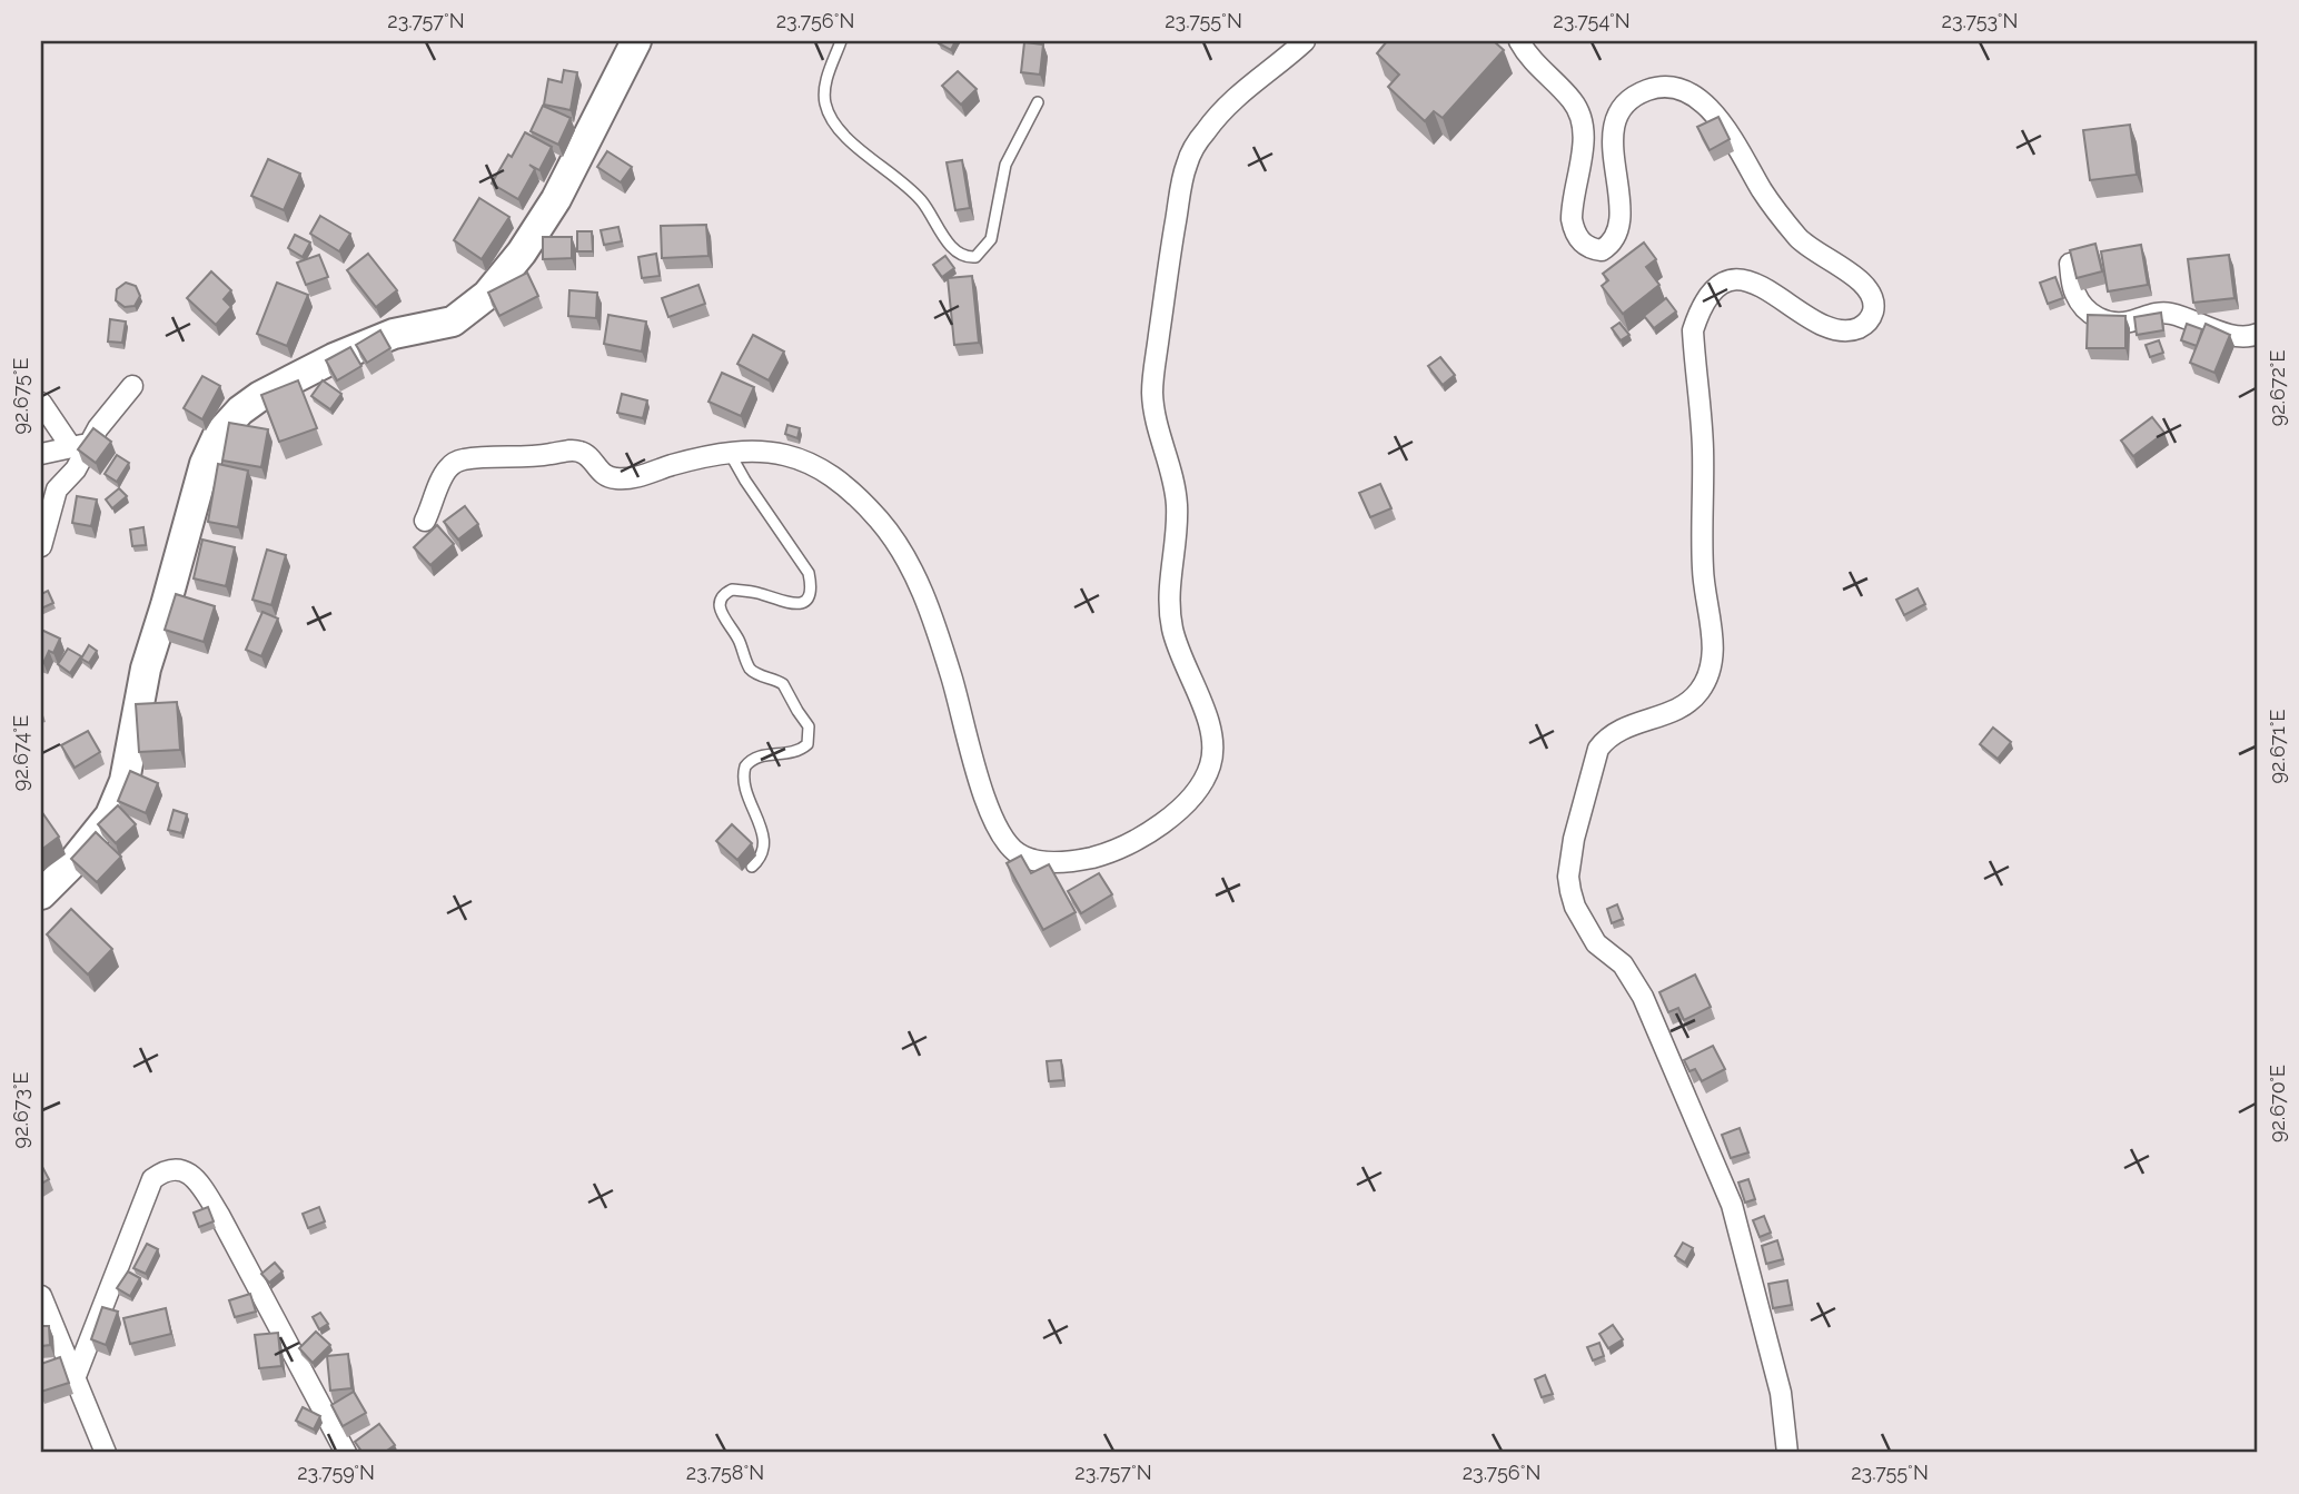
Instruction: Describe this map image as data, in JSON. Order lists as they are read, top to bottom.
{
  "coordinates": [
    "23.757°N",
    "23.756°N",
    "23.755°N",
    "23.754°N",
    "23.753°N",
    "92.672°E",
    "92.675°E",
    "92.671°E",
    "92.674°E",
    "92.670°E",
    "92.673°E",
    "23.759°N",
    "23.758°N"
  ]
}
